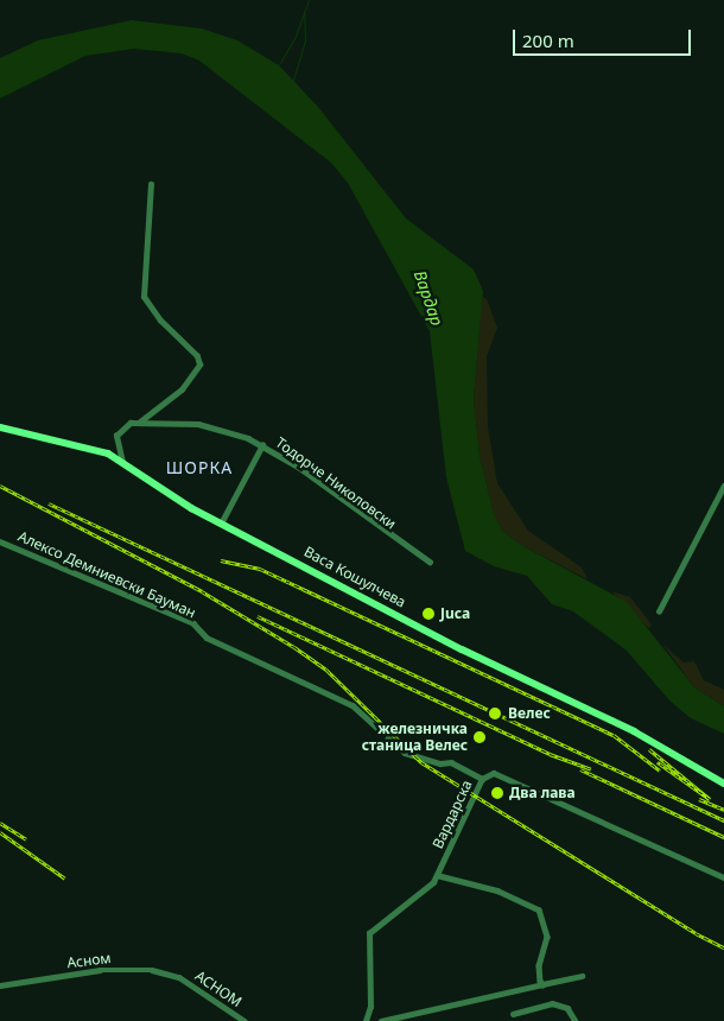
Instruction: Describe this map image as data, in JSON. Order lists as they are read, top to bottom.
{
  "streets": {
    "main road": ["Васа Кошулчева"],
    "street": [
      "Тодорче Николовски",
      "Алексо Демниевски Бауман",
      "Вардарска",
      "Асном",
      "АСНОМ"
    ]
  },
  "crossings": [
    ["Алексо Демниевски Бауман", "Вардарска"],
    ["Асном", "АСНОМ"]
  ],
  "districts": ["ШОРКА"],
  "water": ["Вардар"],
  "places": [
    "Juca",
    "Велес",
    "железничка станица Велес",
    "Два лава"
  ],
  "scale_bar": "200 m"
}
